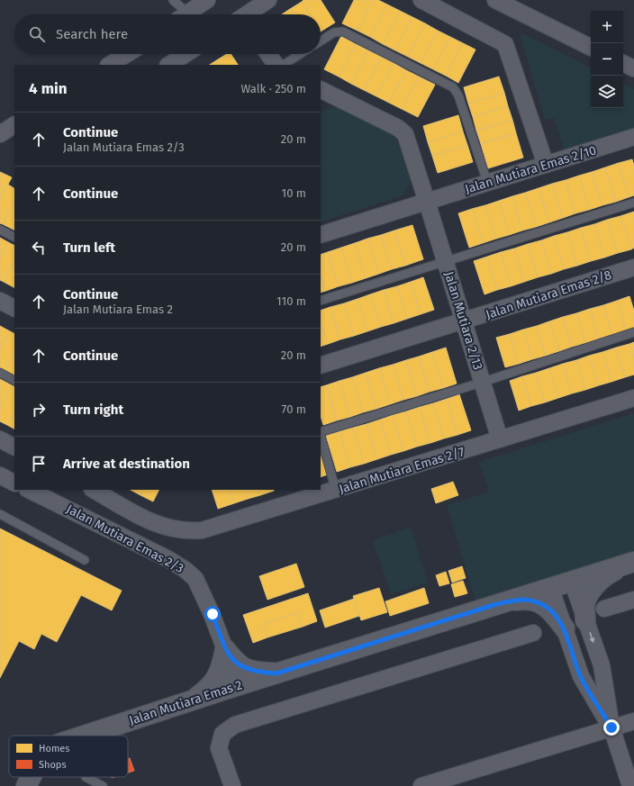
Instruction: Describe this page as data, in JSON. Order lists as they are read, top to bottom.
{
  "streets": {
    "street": [
      "Jalan Mutiara Emas 2/10",
      "Jalan Mutiara Emas 2/8",
      "Jalan Mutiara 2/13",
      "Jalan Mutiara Emas 2/7",
      "Jalan Mutiara Emas 2/3",
      "Jalan Mutiara Emas 2"
    ]
  },
  "crossings": [
    ["Jalan Mutiara Emas 2/10", "Jalan Mutiara 2/13"],
    ["Jalan Mutiara Emas 2/8", "Jalan Mutiara 2/13"],
    ["Jalan Mutiara 2/13", "Jalan Mutiara Emas 2/7"],
    ["Jalan Mutiara Emas 2/3", "Jalan Mutiara Emas 2"]
  ],
  "legend": ["Homes", "Shops"],
  "page": {
    "map_buttons": ["+", "−"],
    "search": "Search here",
    "heading": ["4 min", "Walk · 250 m"],
    "list": [
      ["Continue", "Jalan Mutiara Emas 2/3", "20 m"],
      ["Continue", "10 m"],
      ["Turn left", "20 m"],
      ["Continue", "Jalan Mutiara Emas 2", "110 m"],
      ["Continue", "20 m"],
      ["Turn right", "70 m"],
      "Arrive at destination"
    ]
  }
}
